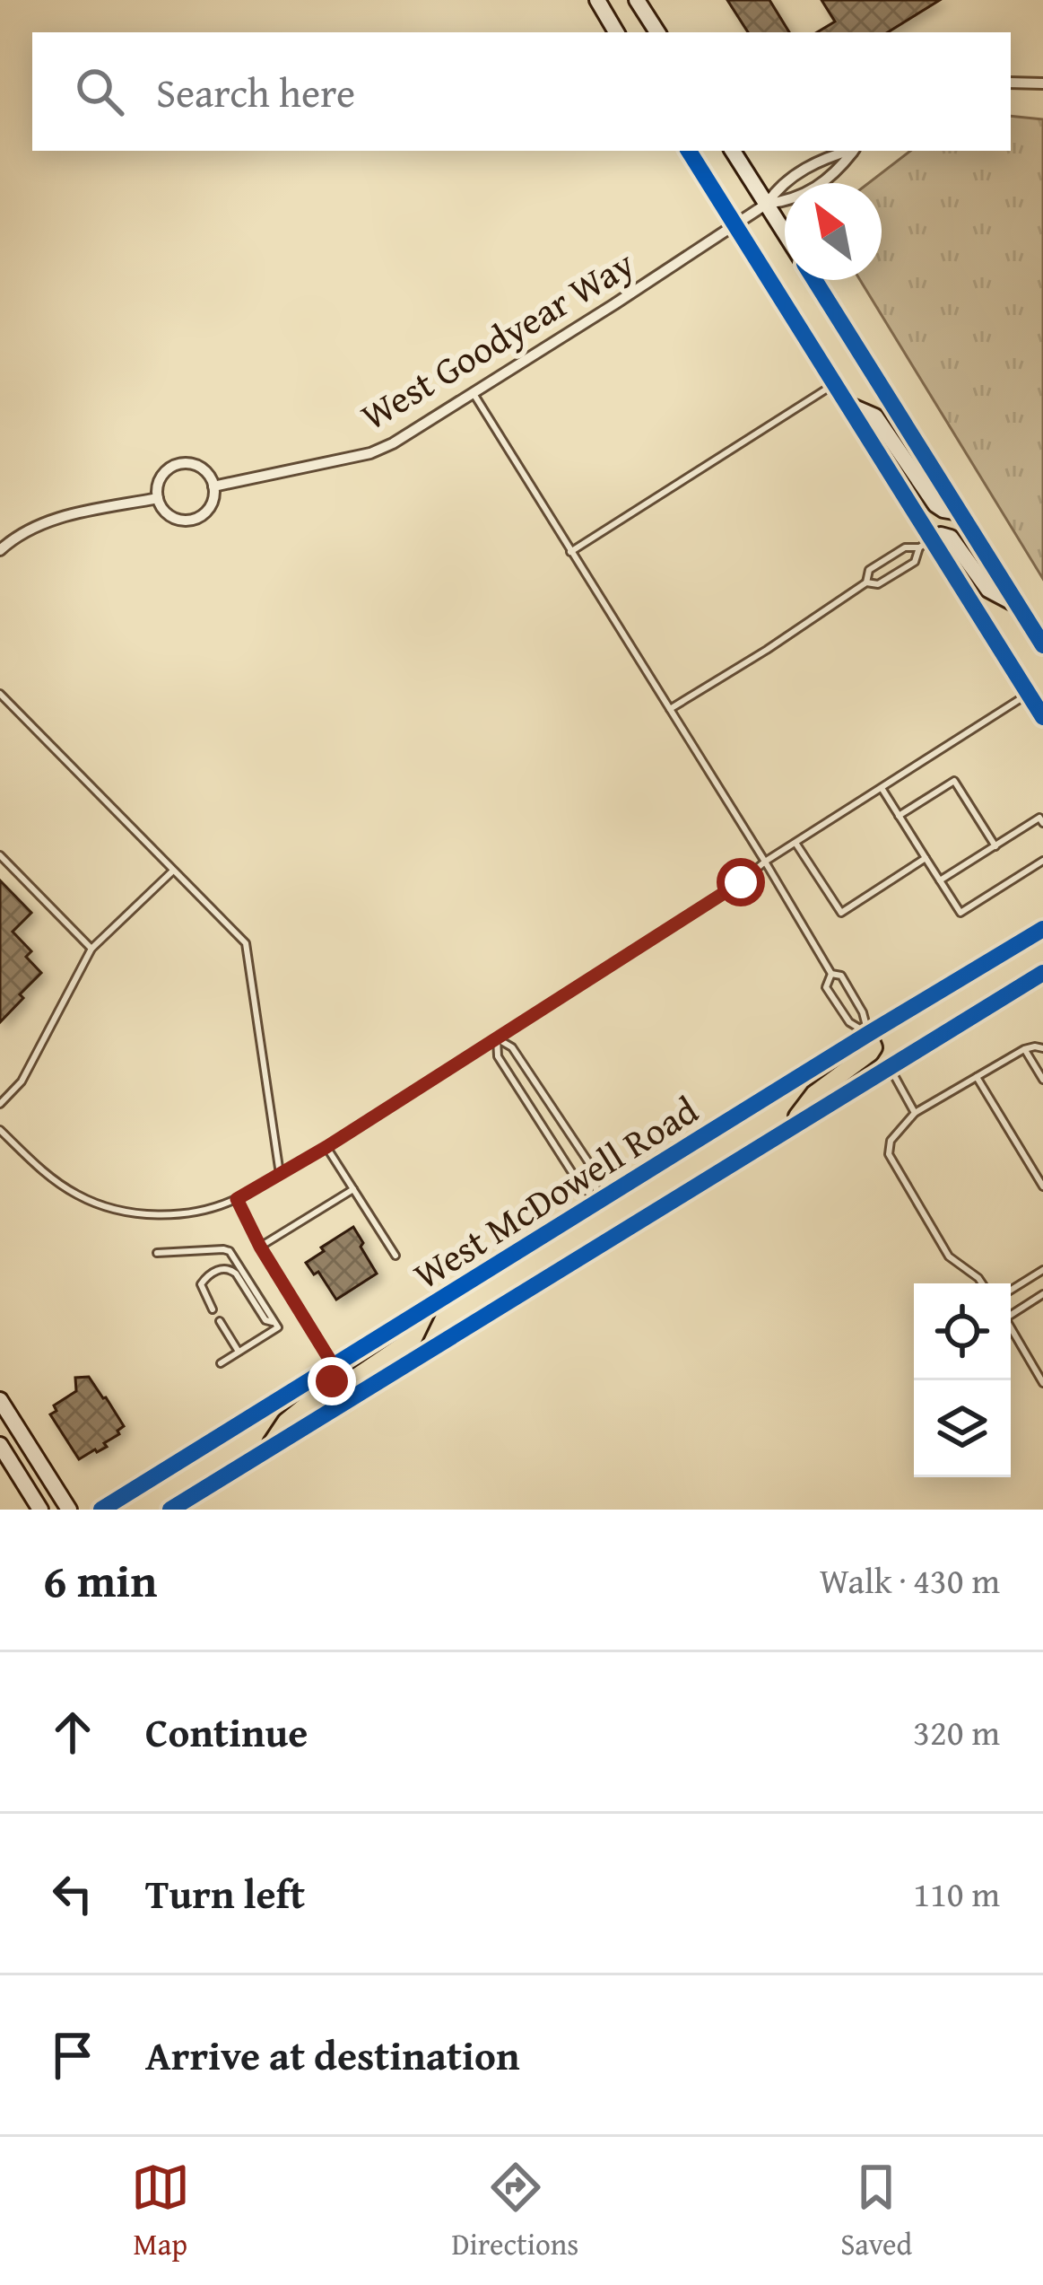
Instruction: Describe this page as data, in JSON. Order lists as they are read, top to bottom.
{
  "streets": {
    "main road": ["West McDowell Road"],
    "street": ["West Goodyear Way"]
  },
  "north": "top left",
  "page": {
    "search": "Search here",
    "heading": ["6 min", "Walk · 430 m"],
    "list": [
      ["Continue", "320 m"],
      ["Turn left", "110 m"],
      "Arrive at destination"
    ],
    "nav": ["Map", "Directions", "Saved"]
  }
}
